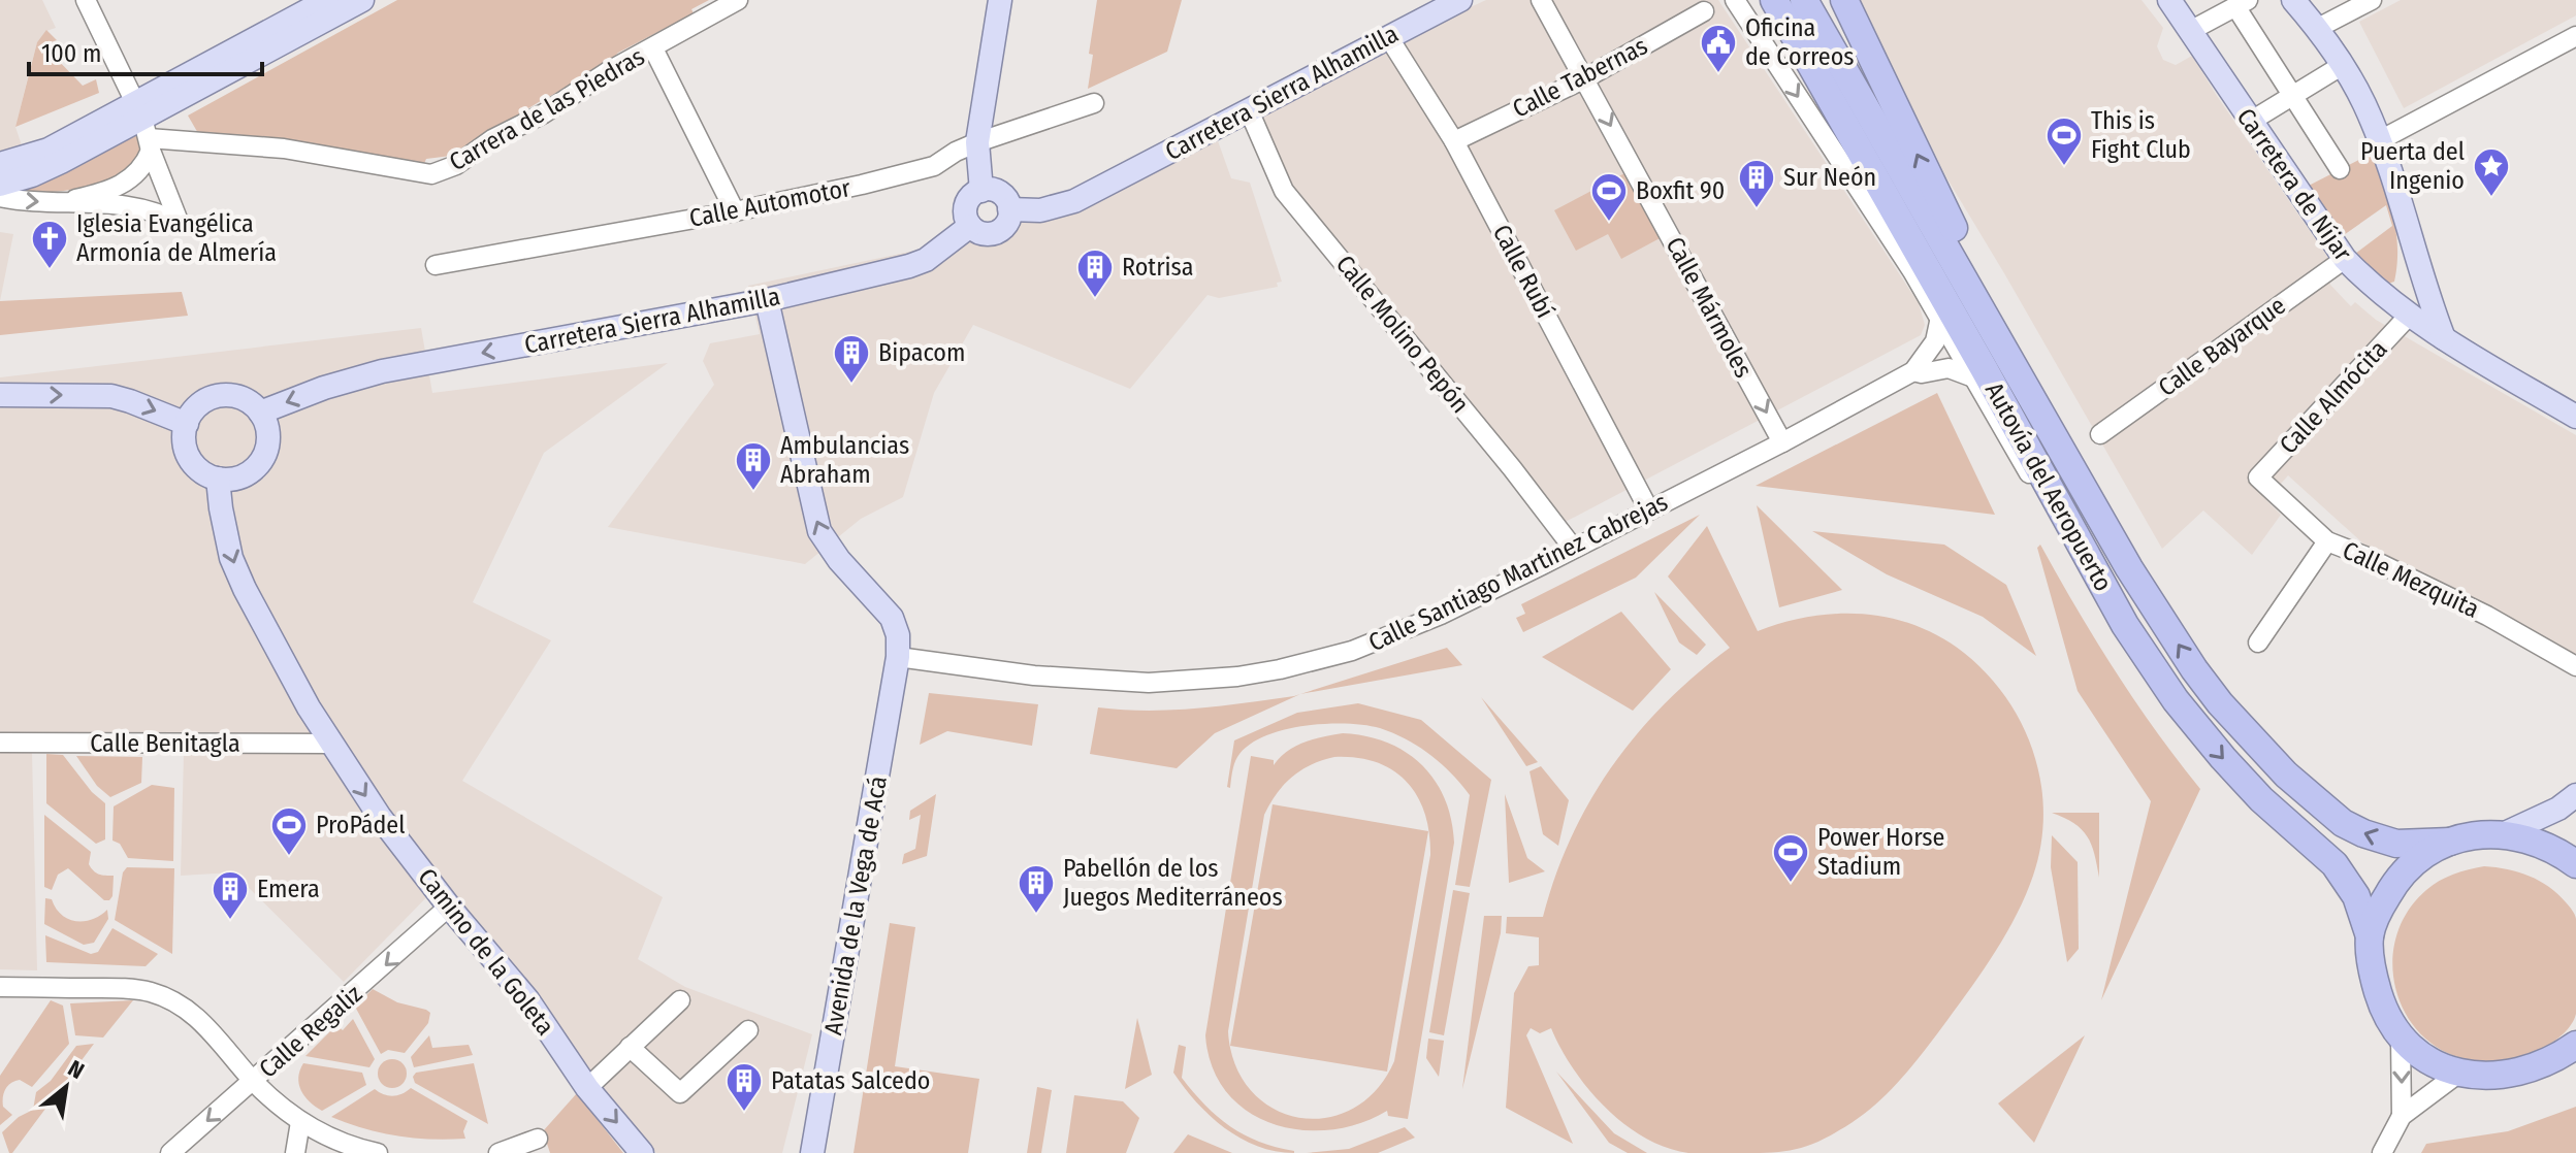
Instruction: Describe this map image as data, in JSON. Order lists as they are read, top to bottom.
{
  "streets": {
    "highway": ["Autovía del Aeropuerto"],
    "main road": [
      "Carretera Sierra Alhamilla",
      "Carretera de Níjar",
      "Avenida de la Vega de Acá",
      "Camino de la Goleta"
    ],
    "street": [
      "Calle Tabernas",
      "Carrera de las Piedras",
      "Calle Automotor",
      "Calle Rubí",
      "Calle Mármoles",
      "Calle Molino Pepón",
      "Calle Bayarque",
      "Calle Almócita",
      "Calle Santiago Martinez Cabrejas",
      "Calle Mezquita",
      "Calle Benitagla",
      "Calle Regaliz"
    ]
  },
  "crossings": [
    ["Calle Tabernas", "Calle Rubí"],
    ["Calle Tabernas", "Calle Mármoles"],
    ["Carretera Sierra Alhamilla", "Calle Rubí"],
    ["Carretera Sierra Alhamilla", "Calle Molino Pepón"],
    ["Carretera Sierra Alhamilla", "Avenida de la Vega de Acá"],
    ["Carretera Sierra Alhamilla", "Camino de la Goleta"],
    ["Carretera de Níjar", "Calle Bayarque"],
    ["Carretera de Níjar", "Calle Almócita"],
    ["Calle Rubí", "Calle Santiago Martinez Cabrejas"],
    ["Calle Mármoles", "Calle Santiago Martinez Cabrejas"],
    ["Calle Molino Pepón", "Calle Santiago Martinez Cabrejas"],
    ["Calle Almócita", "Calle Mezquita"],
    ["Autovía del Aeropuerto", "Calle Santiago Martinez Cabrejas"],
    ["Calle Santiago Martinez Cabrejas", "Avenida de la Vega de Acá"],
    ["Calle Benitagla", "Camino de la Goleta"],
    ["Camino de la Goleta", "Calle Regaliz"]
  ],
  "one_way": [
    "Carretera Sierra Alhamilla",
    "Calle Mármoles",
    "Avenida de la Vega de Acá",
    "Camino de la Goleta",
    "Calle Regaliz"
  ],
  "places": {
    "public building": ["Oficina de Correos"],
    "sports": [
      "This is Fight Club",
      "Boxfit 90",
      "ProPádel",
      "Power Horse Stadium"
    ],
    "place": ["Puerta del Ingenio"],
    "building": [
      "Sur Neón",
      "Rotrisa",
      "Bipacom",
      "Ambulancias Abraham",
      "Pabellón de los Juegos Mediterráneos",
      "Emera",
      "Patatas Salcedo"
    ],
    "church": ["Iglesia Evangélica Armonía de Almería"]
  },
  "scale_bar": "100 m",
  "north": "top right"
}
